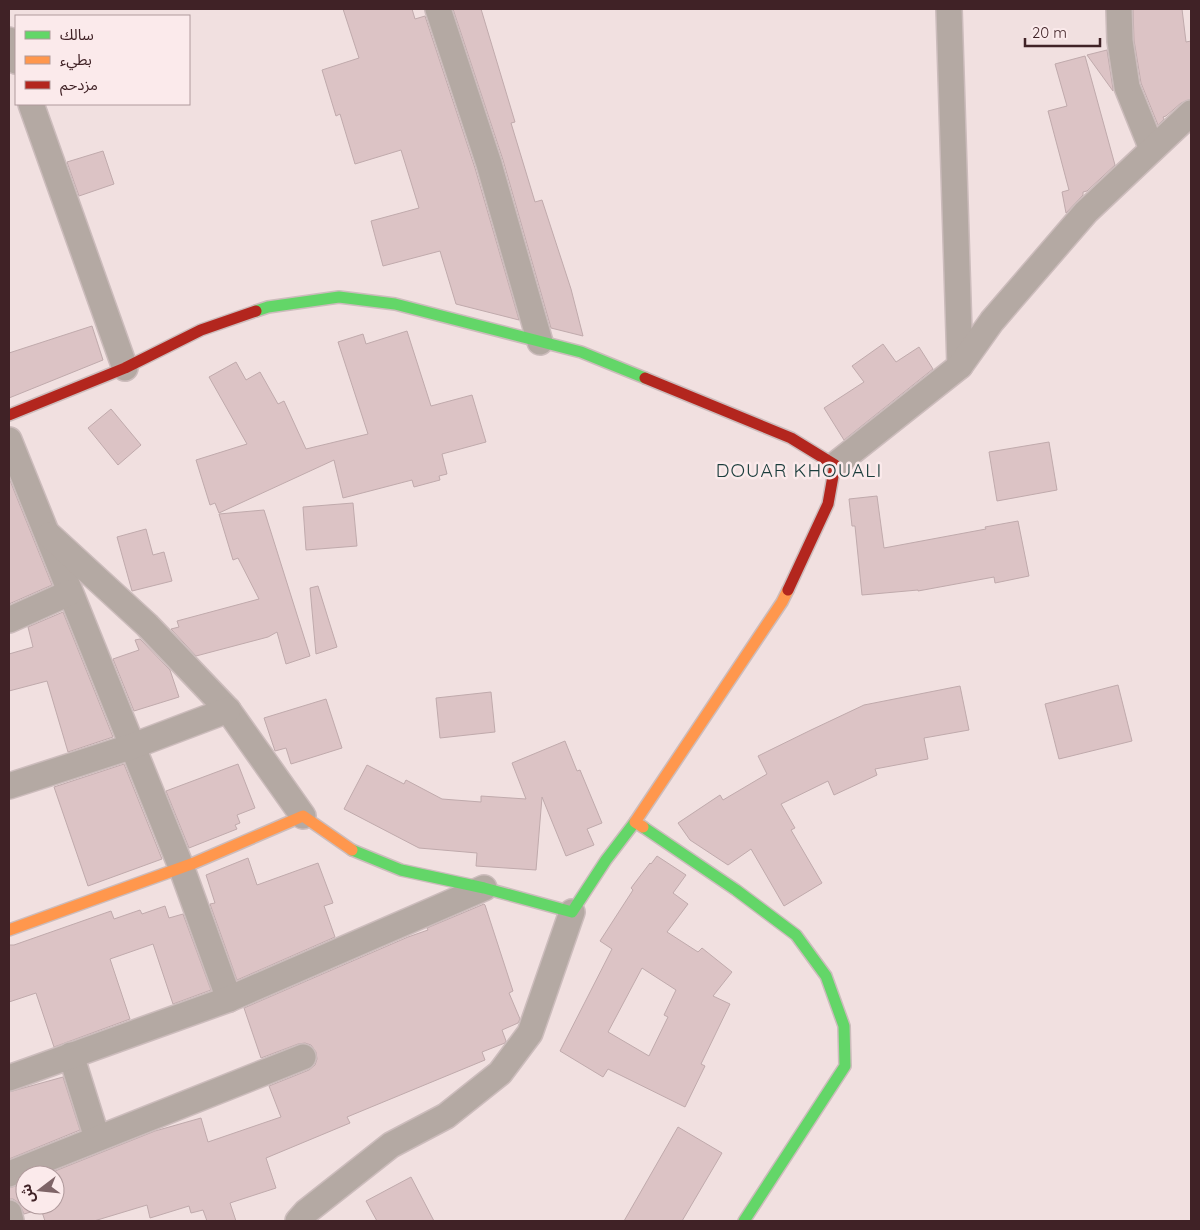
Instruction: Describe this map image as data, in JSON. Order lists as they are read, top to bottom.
{
  "districts": ["DOUAR KHOUALI"],
  "legend": ["سالك", "بطيء", "مزدحم"],
  "scale_bar": "20 m",
  "north": "left"
}
